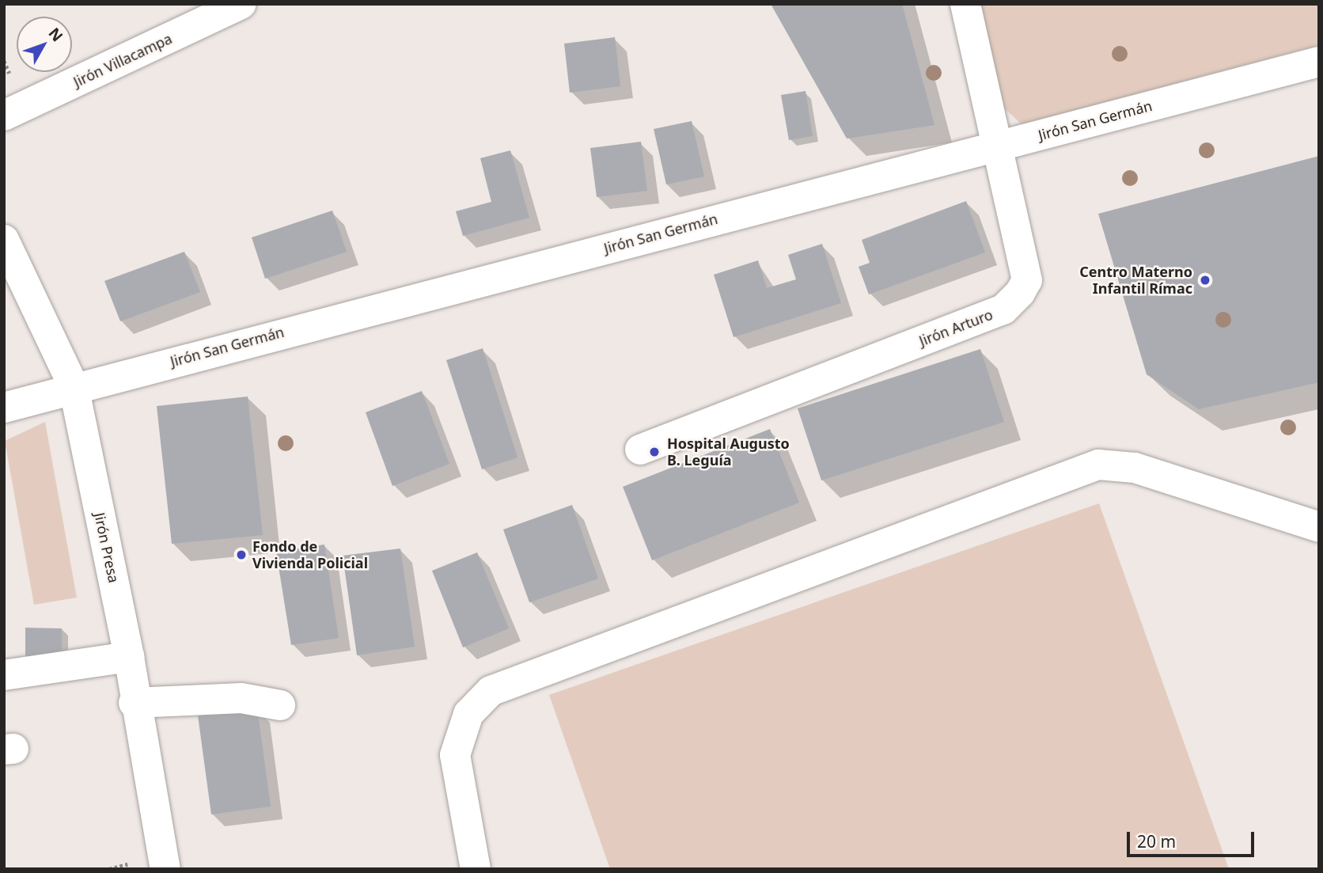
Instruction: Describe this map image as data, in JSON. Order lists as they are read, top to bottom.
{
  "streets": {
    "street": [
      "Jirón Villacampa",
      "Jirón San Germán",
      "Jirón Arturo",
      "Jirón Presa"
    ]
  },
  "crossings": [
    ["Jirón San Germán", "Jirón Arturo"],
    ["Jirón San Germán", "Jirón Presa"]
  ],
  "places": ["Centro Materno Infantil Rímac", "Hospital Augusto B. Leguía", "Fondo de Vivienda Policial"],
  "scale_bar": "20 m",
  "north": "top right"
}
